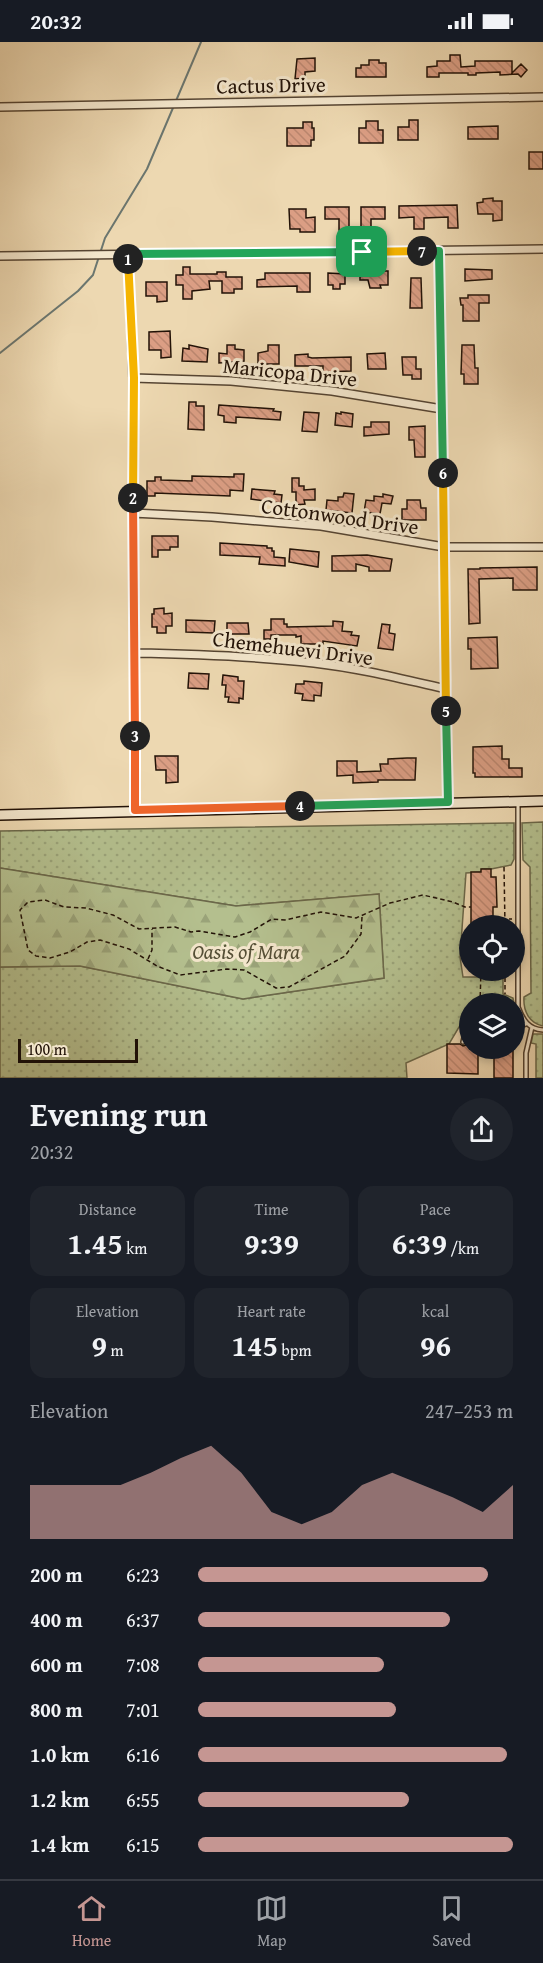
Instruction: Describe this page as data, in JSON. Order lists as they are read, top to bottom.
{
  "streets": {
    "street": [
      "Cactus Drive",
      "Maricopa Drive",
      "Cottonwood Drive",
      "Chemehuevi Drive"
    ]
  },
  "parks": ["Oasis of Mara"],
  "scale_bar": "100 m",
  "page": {
    "status": "20:32",
    "pins": [
      "7",
      "1",
      "6",
      "2",
      "5",
      "3",
      "4"
    ],
    "scale": "100 m",
    "heading": ["Evening run", "20:32"],
    "stats": [
      ["Distance", "1.45 km"],
      ["Time", "9:39"],
      ["Pace", "6:39 /km"],
      ["Elevation", "9 m"],
      ["Heart rate", "145 bpm"],
      ["kcal", "96"]
    ],
    "chart": ["Elevation", "247–253 m"],
    "list": [
      {
        "name": "200 m",
        "note": "6:23"
      },
      {
        "name": "400 m",
        "note": "6:37"
      },
      {
        "name": "600 m",
        "note": "7:08"
      },
      {
        "name": "800 m",
        "note": "7:01"
      },
      {
        "name": "1.0 km",
        "note": "6:16"
      },
      {
        "name": "1.2 km",
        "note": "6:55"
      },
      {
        "name": "1.4 km",
        "note": "6:15"
      }
    ],
    "tabs": ["Home", "Map", "Saved"]
  }
}
